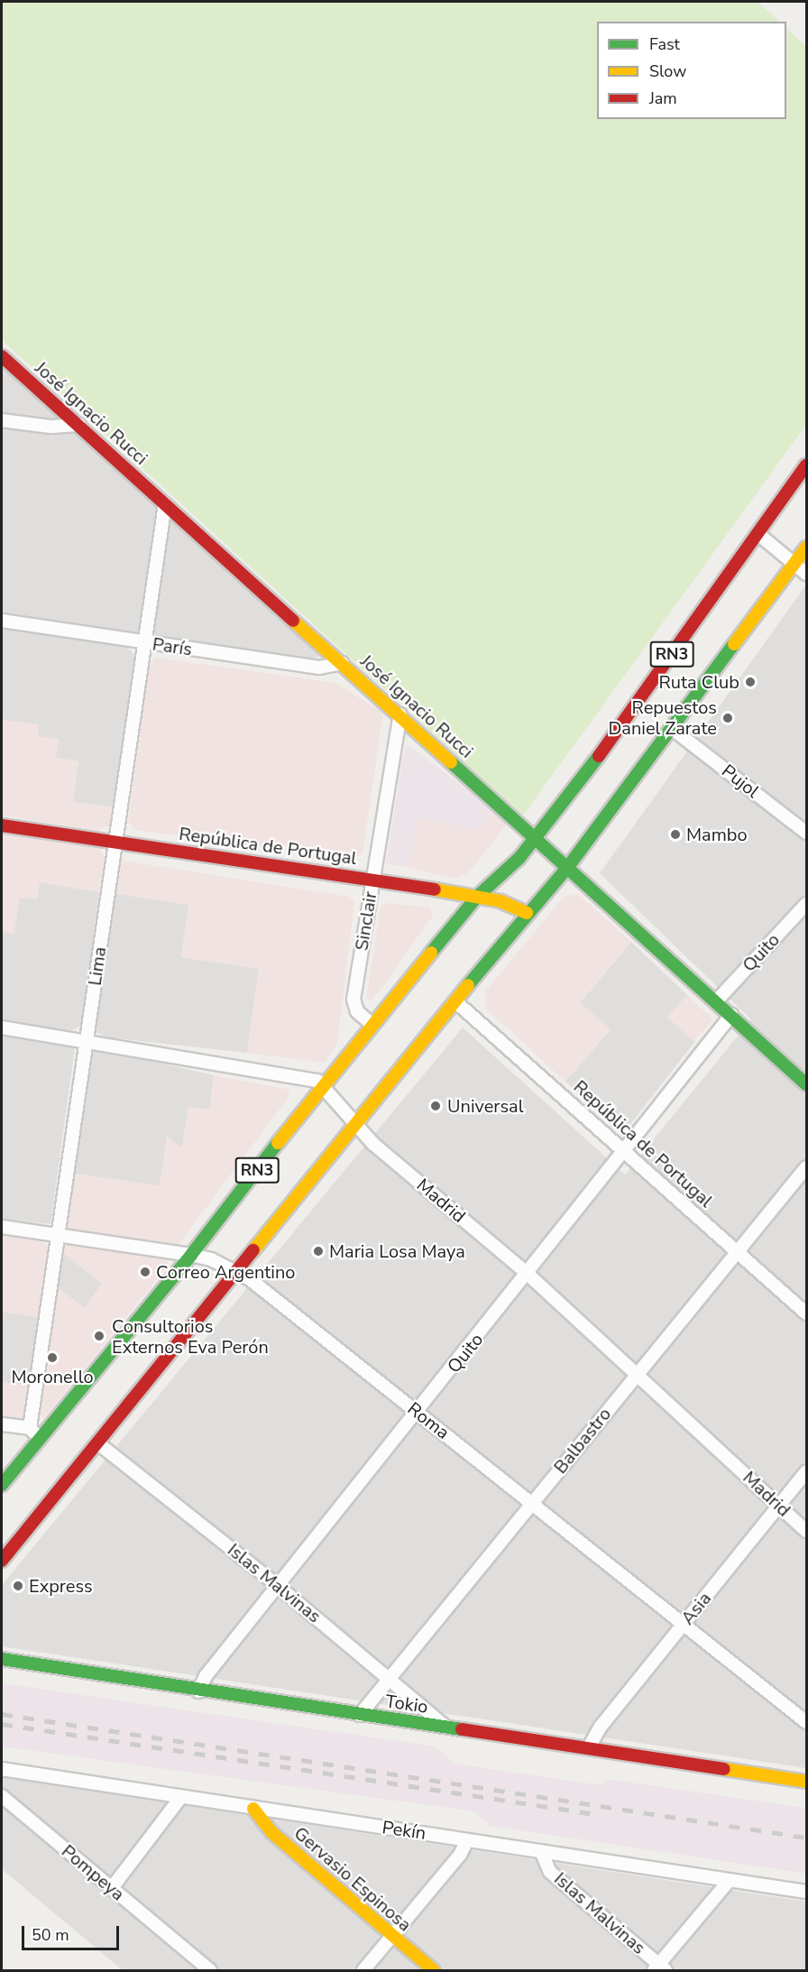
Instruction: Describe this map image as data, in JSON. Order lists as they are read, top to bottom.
{
  "streets": {
    "main road": [
      "José Ignacio Rucci",
      "RN3",
      "República de Portugal",
      "Tokio",
      "Gervasio Espinosa"
    ],
    "street": [
      "París",
      "Pujol",
      "Sinclair",
      "Quito",
      "Lima",
      "Madrid",
      "Roma",
      "Balbastro",
      "Islas Malvinas",
      "Asia",
      "Pekín",
      "Pompeya"
    ]
  },
  "crossings": [
    ["José Ignacio Rucci", "París"],
    ["José Ignacio Rucci", "RN3"],
    ["José Ignacio Rucci", "Sinclair"],
    ["José Ignacio Rucci", "Quito"],
    ["José Ignacio Rucci", "Lima"],
    ["París", "Lima"],
    ["RN3", "Pujol"],
    ["RN3", "República de Portugal"],
    ["RN3", "Sinclair"],
    ["RN3", "Madrid"],
    ["RN3", "Roma"],
    ["RN3", "Islas Malvinas"],
    ["República de Portugal", "Sinclair"],
    ["República de Portugal", "Quito"],
    ["República de Portugal", "Lima"],
    ["República de Portugal", "Balbastro"],
    ["Quito", "Madrid"],
    ["Quito", "Roma"],
    ["Quito", "Islas Malvinas"],
    ["Quito", "Tokio"],
    ["Lima", "Madrid"],
    ["Lima", "Roma"],
    ["Madrid", "Balbastro"],
    ["Madrid", "Asia"],
    ["Roma", "Balbastro"],
    ["Roma", "Asia"],
    ["Balbastro", "Islas Malvinas"],
    ["Balbastro", "Tokio"],
    ["Islas Malvinas", "Tokio"],
    ["Islas Malvinas", "Pekín"],
    ["Asia", "Tokio"],
    ["Pekín", "Gervasio Espinosa"]
  ],
  "places": [
    "Ruta Club",
    "Repuestos Daniel Zarate",
    "Mambo",
    "Universal",
    "Maria Losa Maya",
    "Correo Argentino",
    "Consultorios Externos Eva Perón",
    "Moronello",
    "Express"
  ],
  "legend": ["Fast", "Slow", "Jam"],
  "scale_bar": "50 m"
}
